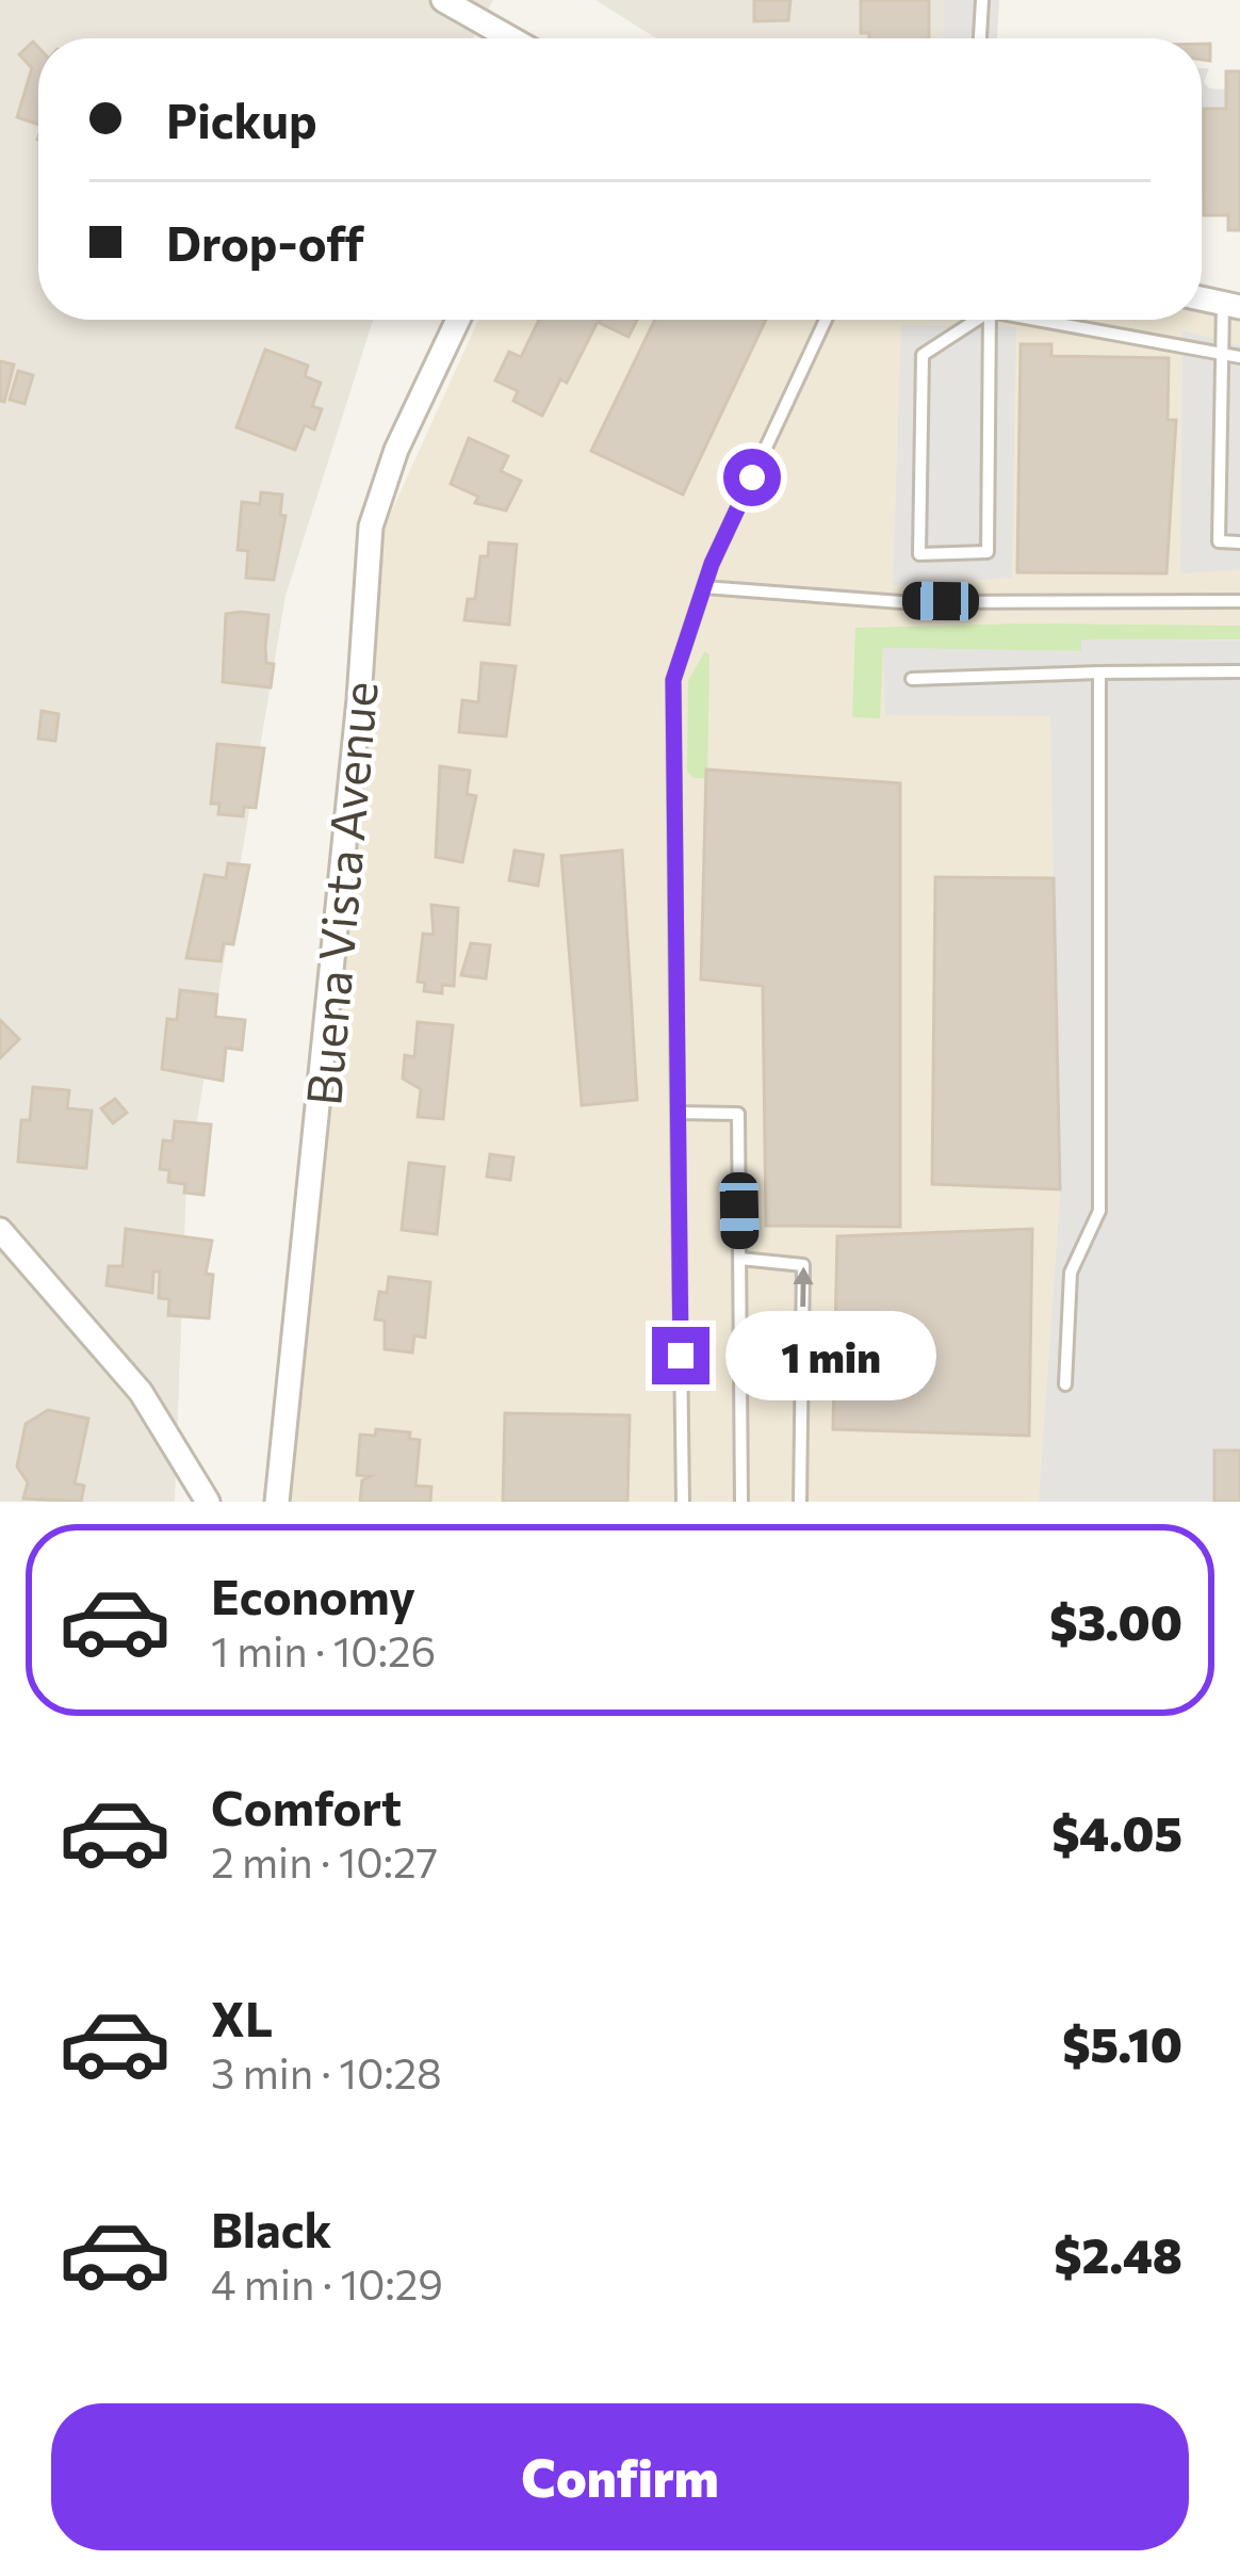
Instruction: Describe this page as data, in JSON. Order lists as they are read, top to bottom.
{
  "streets": {
    "street": ["Buena Vista Avenue"]
  },
  "page": {
    "banner": ["Pickup", "Drop-off"],
    "bubble": "1 min",
    "list": [
      {
        "name": "Economy",
        "note": "1 min · 10:26",
        "value": "$3.00"
      },
      {
        "name": "Comfort",
        "note": "2 min · 10:27",
        "value": "$4.05"
      },
      {
        "name": "XL",
        "note": "3 min · 10:28",
        "value": "$5.10"
      },
      {
        "name": "Black",
        "note": "4 min · 10:29",
        "value": "$2.48"
      }
    ],
    "buttons": "Confirm"
  }
}
